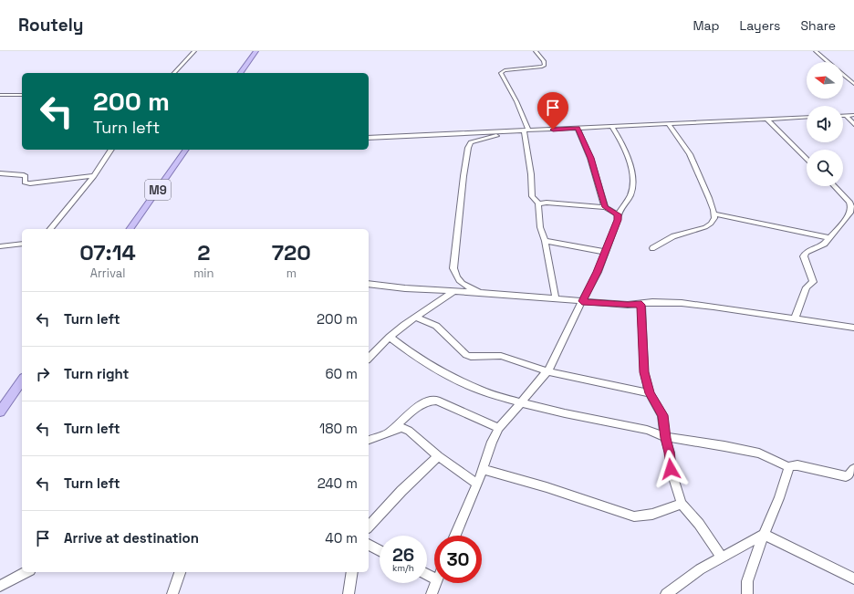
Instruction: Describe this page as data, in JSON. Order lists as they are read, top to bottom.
{
  "streets": {
    "main road": ["M9"]
  },
  "north": "left",
  "page": {
    "header": "Routely",
    "nav": ["Map", "Layers", "Share"],
    "turn": ["200 m", "Turn left"],
    "eta": [
      "07:14",
      "Arrival",
      "2",
      "min",
      "720",
      "m"
    ],
    "list": [
      {
        "name": "Turn left",
        "value": "200 m"
      },
      {
        "name": "Turn right",
        "value": "60 m"
      },
      {
        "name": "Turn left",
        "value": "180 m"
      },
      {
        "name": "Turn left",
        "value": "240 m"
      },
      {
        "name": "Arrive at destination",
        "value": "40 m"
      }
    ],
    "speed": "26 km/h",
    "limit": "30"
  }
}
